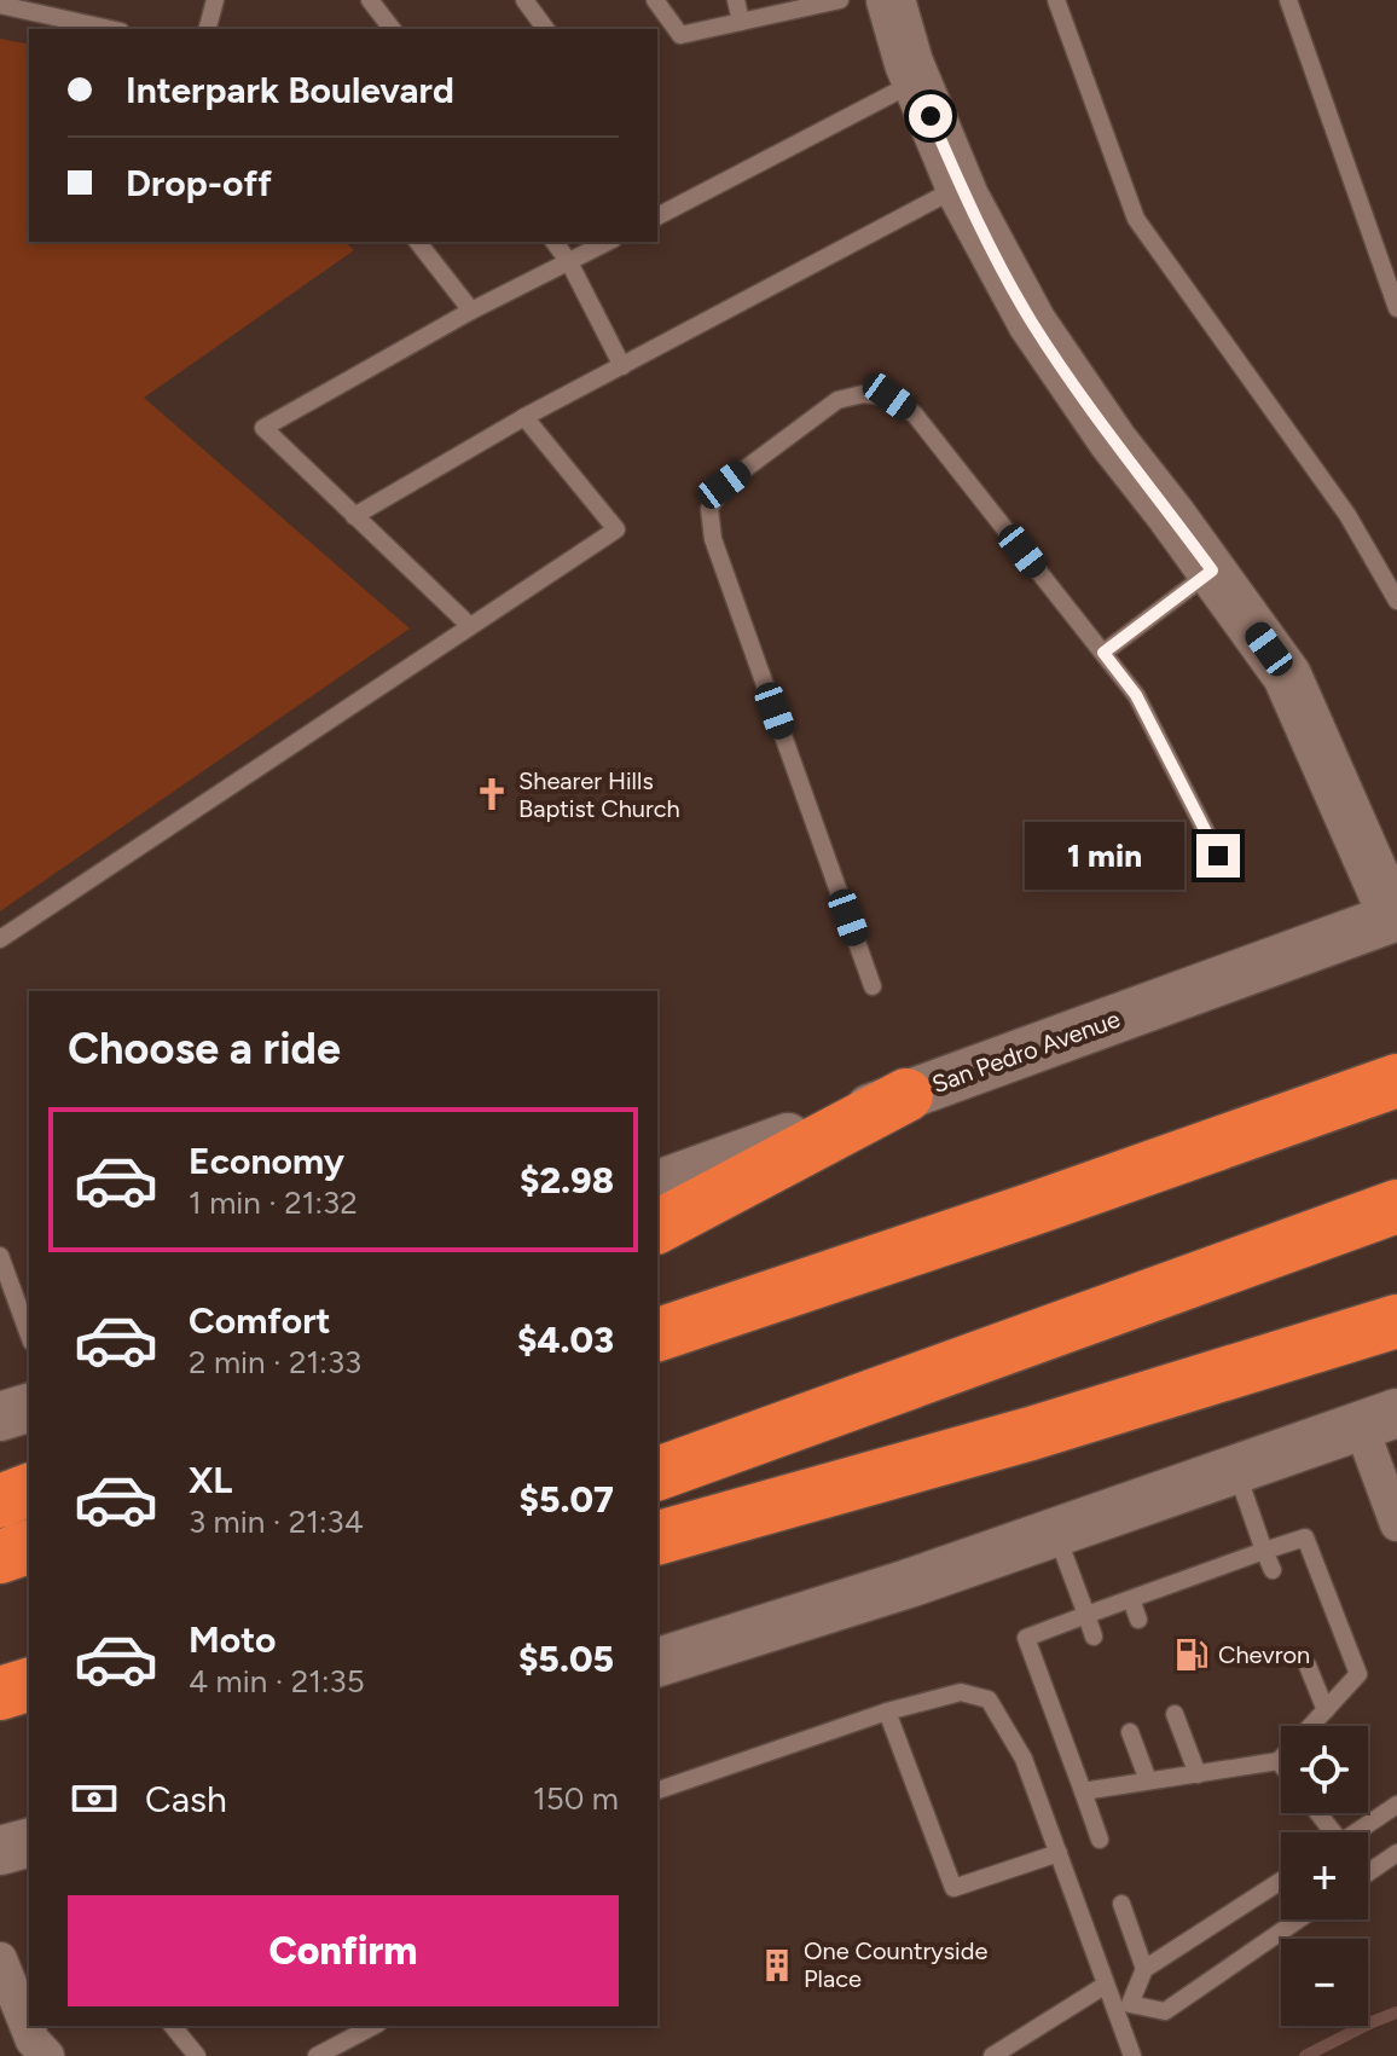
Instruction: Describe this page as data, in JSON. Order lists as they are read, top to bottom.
{
  "streets": {
    "main road": ["San Pedro Avenue"]
  },
  "places": {
    "church": ["Shearer Hills Baptist Church"],
    "fuel station": ["Chevron"],
    "building": ["One Countryside Place"]
  },
  "page": {
    "banner": ["Interpark Boulevard", "Drop-off"],
    "bubble": "1 min",
    "heading": "Choose a ride",
    "list": [
      {
        "name": "Economy",
        "note": "1 min · 21:32",
        "value": "$2.98"
      },
      {
        "name": "Comfort",
        "note": "2 min · 21:33",
        "value": "$4.03"
      },
      {
        "name": "XL",
        "note": "3 min · 21:34",
        "value": "$5.07"
      },
      {
        "name": "Moto",
        "note": "4 min · 21:35",
        "value": "$5.05"
      }
    ],
    "map_buttons": ["+", "−"],
    "pay": ["Cash", "150 m"],
    "buttons": "Confirm"
  }
}
